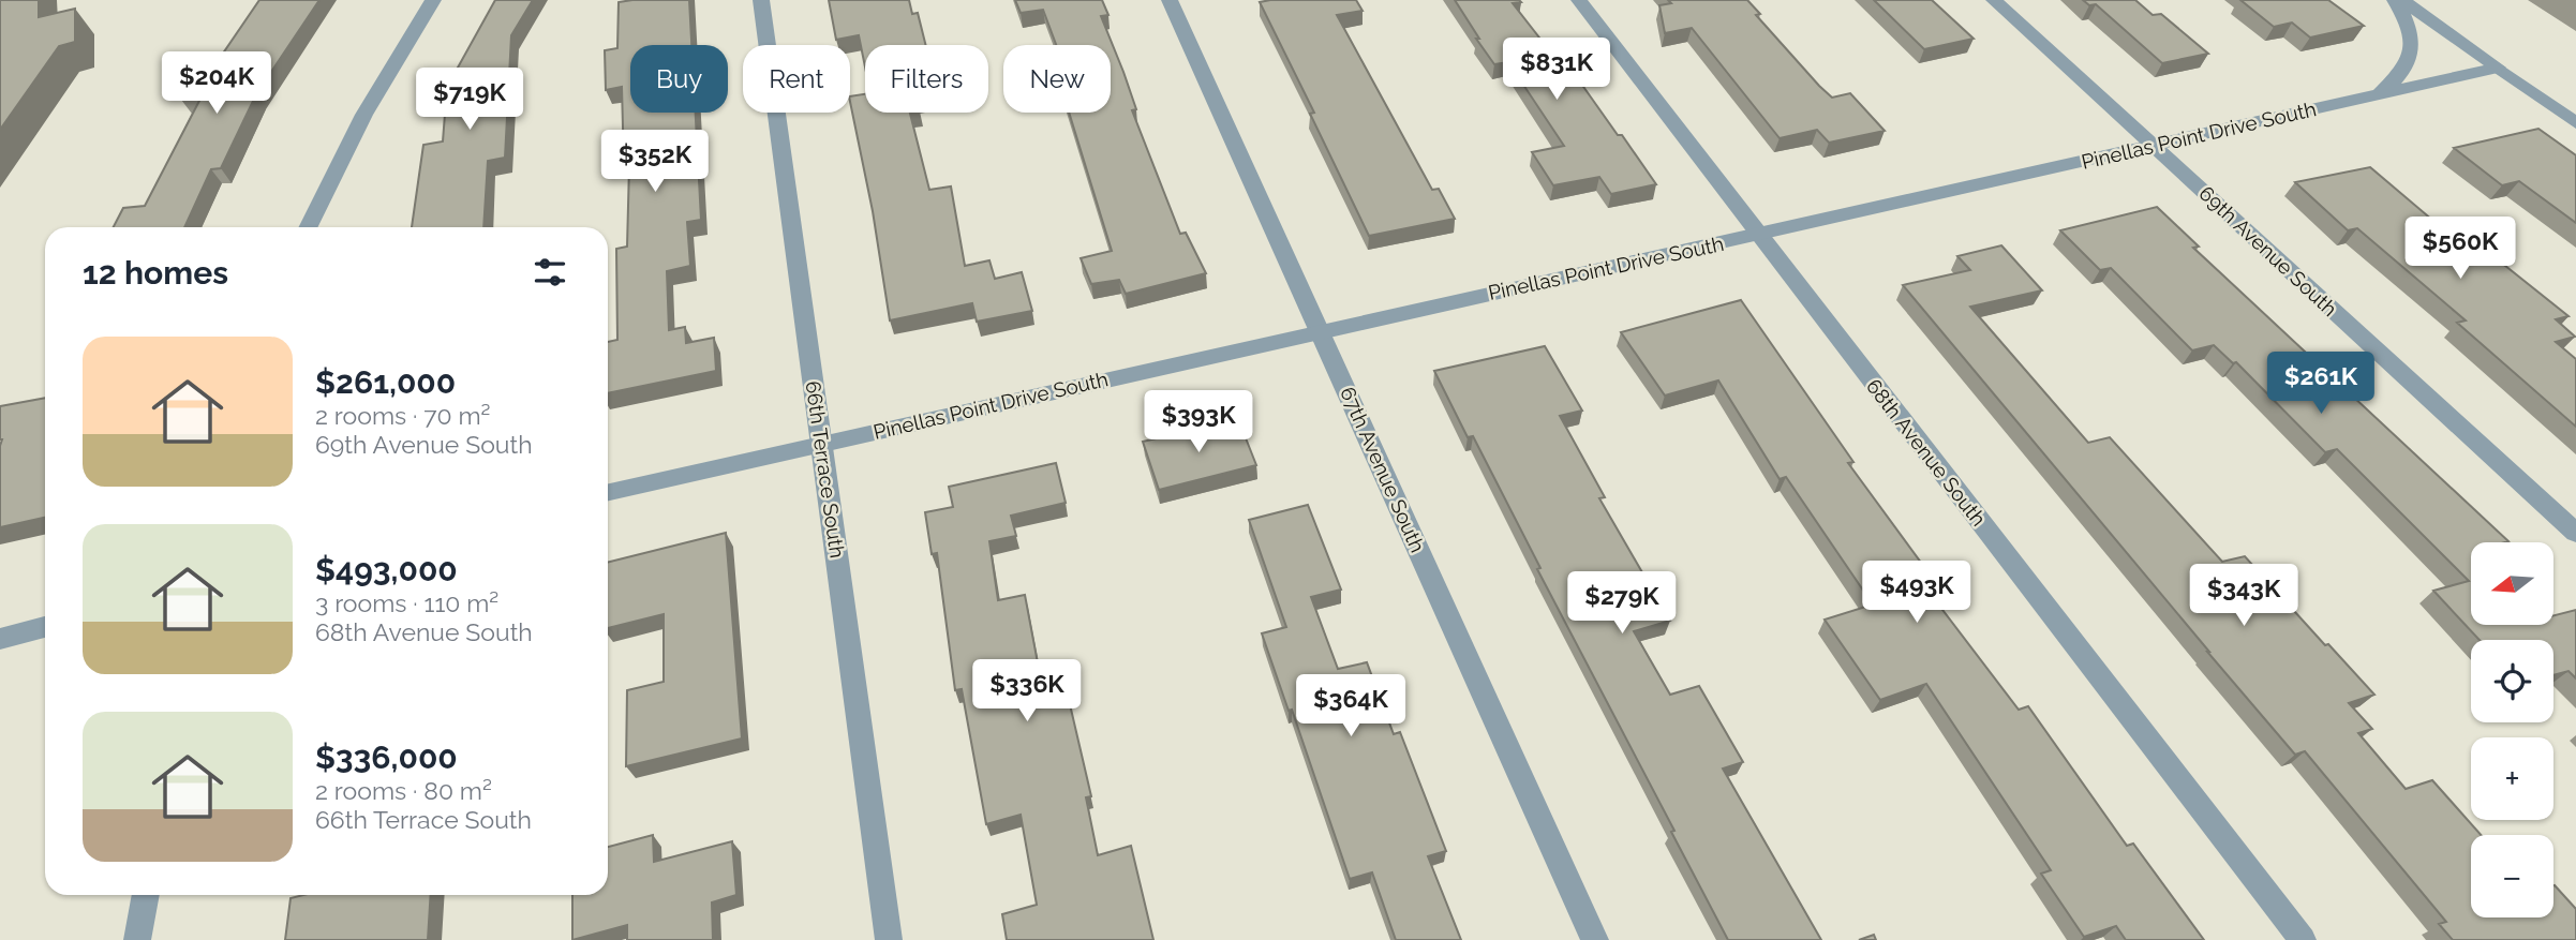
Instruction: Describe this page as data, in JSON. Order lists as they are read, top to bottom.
{
  "streets": {
    "street": [
      "Pinellas Point Drive South",
      "69th Avenue South",
      "68th Avenue South",
      "66th Terrace South",
      "67th Avenue South"
    ]
  },
  "crossings": [
    ["Pinellas Point Drive South", "69th Avenue South"],
    ["Pinellas Point Drive South", "68th Avenue South"],
    ["Pinellas Point Drive South", "66th Terrace South"],
    ["Pinellas Point Drive South", "67th Avenue South"]
  ],
  "north": "left",
  "page": {
    "price": [
      "$831K",
      "$204K",
      "$719K",
      "$352K",
      "$560K",
      "$261K",
      "$393K",
      "$493K",
      "$343K",
      "$279K",
      "$336K",
      "$364K"
    ],
    "chip": [
      "Buy",
      "Rent",
      "Filters",
      "New"
    ],
    "heading": "12 homes",
    "list": [
      {
        "name": "$261,000",
        "note": "2 rooms · 70 m² · 69th Avenue South"
      },
      {
        "name": "$493,000",
        "note": "3 rooms · 110 m² · 68th Avenue South"
      },
      {
        "name": "$336,000",
        "note": "2 rooms · 80 m² · 66th Terrace South"
      }
    ],
    "map_buttons": ["+", "−"]
  }
}
